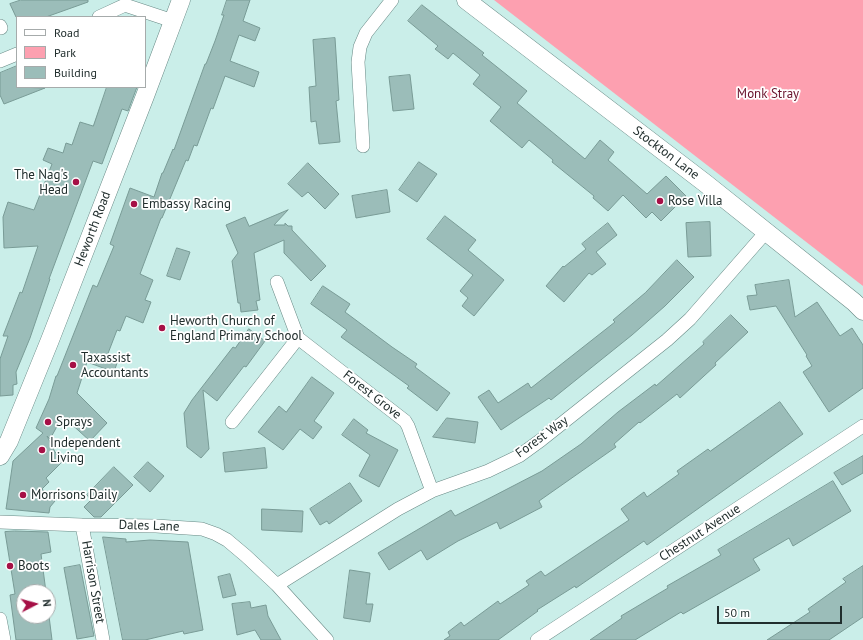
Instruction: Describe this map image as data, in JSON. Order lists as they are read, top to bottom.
{
  "streets": {
    "street": [
      "Stockton Lane",
      "Heworth Road",
      "Forest Grove",
      "Forest Way",
      "Dales Lane",
      "Chestnut Avenue",
      "Harrison Street"
    ]
  },
  "crossings": [
    ["Stockton Lane", "Forest Way"],
    ["Forest Grove", "Forest Way"],
    ["Forest Way", "Dales Lane"],
    ["Dales Lane", "Harrison Street"]
  ],
  "parks": ["Monk Stray"],
  "places": [
    "The Nag's Head",
    "Rose Villa",
    "Embassy Racing",
    "Heworth Church of England Primary School",
    "Taxassist Accountants",
    "Sprays",
    "Independent Living",
    "Morrisons Daily",
    "Boots"
  ],
  "legend": ["Road", "Park", "Building"],
  "scale_bar": "50 m",
  "north": "right"
}
